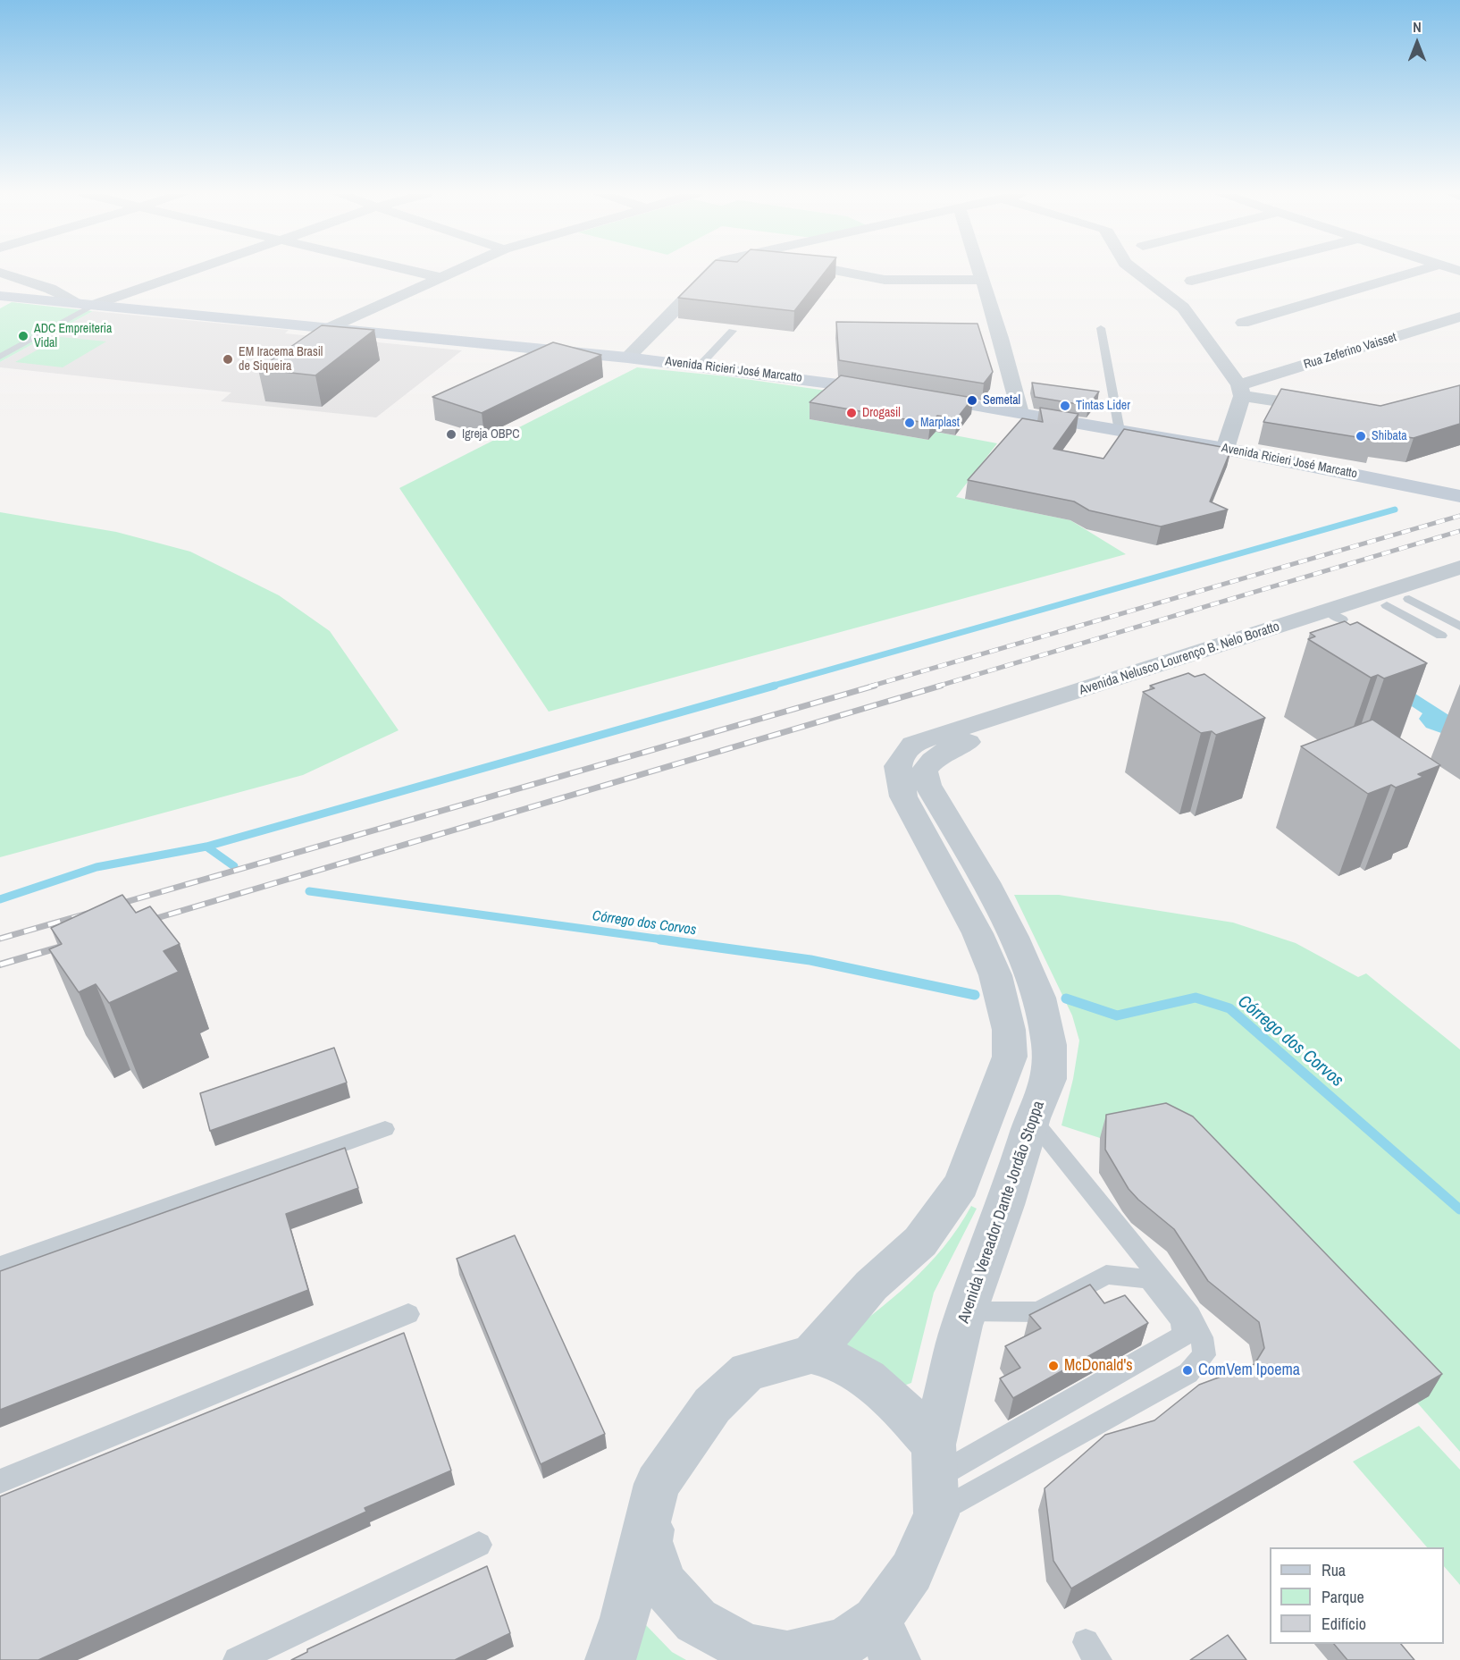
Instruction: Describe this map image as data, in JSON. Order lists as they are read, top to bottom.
{
  "streets": {
    "main road": ["Avenida Ricieri José Marcatto"],
    "street": ["Rua Zeferino Vaisset", "Avenida Nelusco Lourenço B. Nelo Boratto", "Avenida Vereador Dante Jordão Stoppa"]
  },
  "crossings": [
    ["Avenida Nelusco Lourenço B. Nelo Boratto", "Avenida Vereador Dante Jordão Stoppa"]
  ],
  "water": ["Córrego dos Corvos"],
  "places": [
    "ADC Empreiteria Vidal",
    "EM Iracema Brasil de Siqueira",
    "Semetal",
    "Tintas Lider",
    "Drogasil",
    "Marplast",
    "Igreja OBPC",
    "Shibata",
    "McDonald's",
    "ComVem Ipoema"
  ],
  "legend": ["Rua", "Parque", "Edifício"],
  "north": "top"
}
